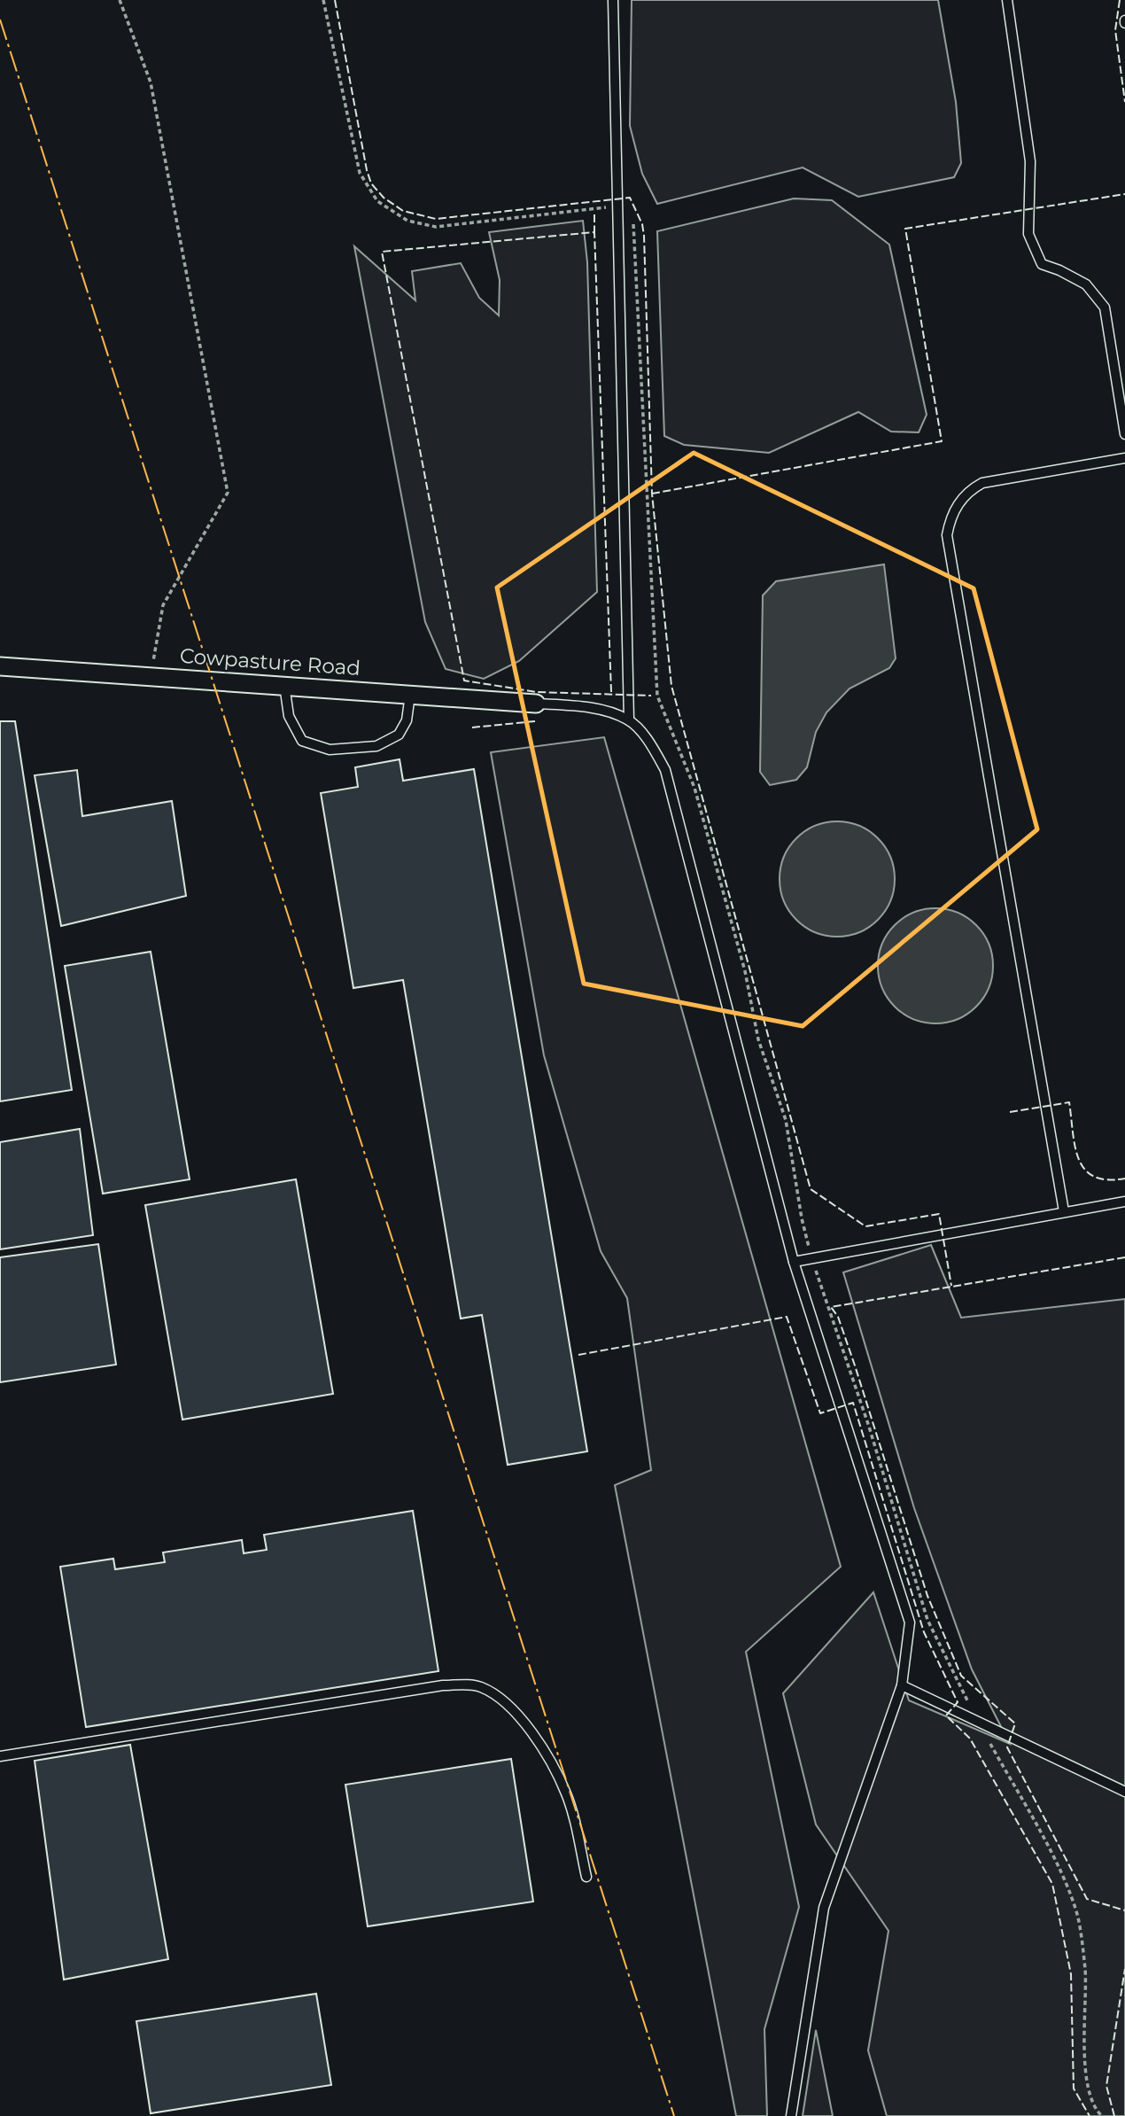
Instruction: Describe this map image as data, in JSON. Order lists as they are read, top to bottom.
{
  "streets": {
    "street": ["Cowpasture Road"]
  }
}
